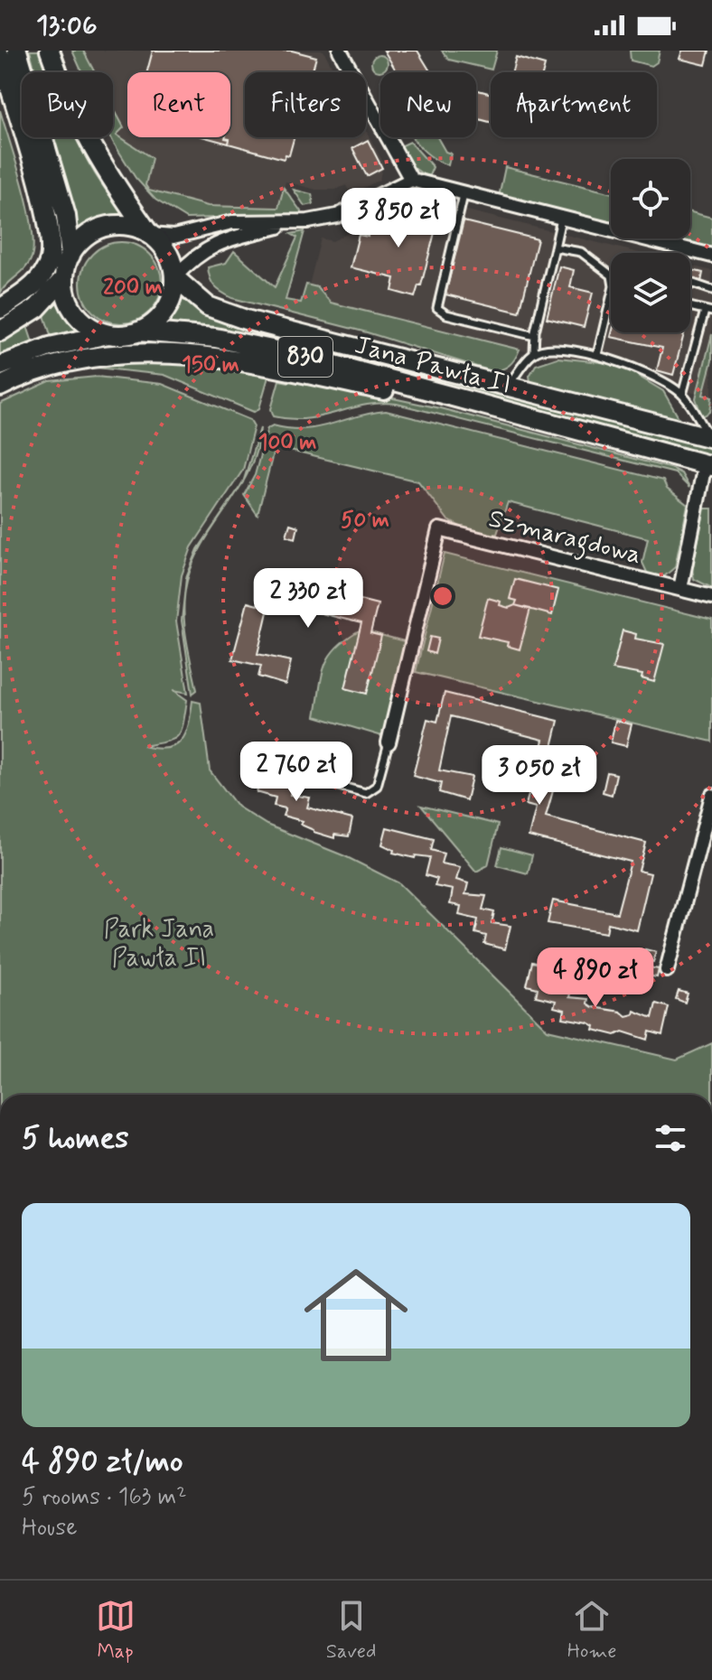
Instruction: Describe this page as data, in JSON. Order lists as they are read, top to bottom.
{
  "streets": {
    "main road": ["830", "Jana Pawła II"],
    "street": ["Szmaragdowa"]
  },
  "crossings": [
    ["830", "Jana Pawła II"]
  ],
  "parks": ["Park Jana Pawła II"],
  "page": {
    "status": "13:06",
    "chip": [
      "Buy",
      "Rent",
      "Filters",
      "New",
      "Apartment"
    ],
    "price": [
      "3 850 zł",
      "2 330 zł",
      "2 760 zł",
      "3 050 zł",
      "4 890 zł"
    ],
    "heading": "5 homes",
    "list": [
      {
        "name": "4 890 zł/mo",
        "note": "5 rooms · 163 m² · House"
      }
    ],
    "tabs": ["Map", "Saved", "Home"]
  },
  "rings": [
    "200 m",
    "150 m",
    "100 m",
    "50 m"
  ]
}
